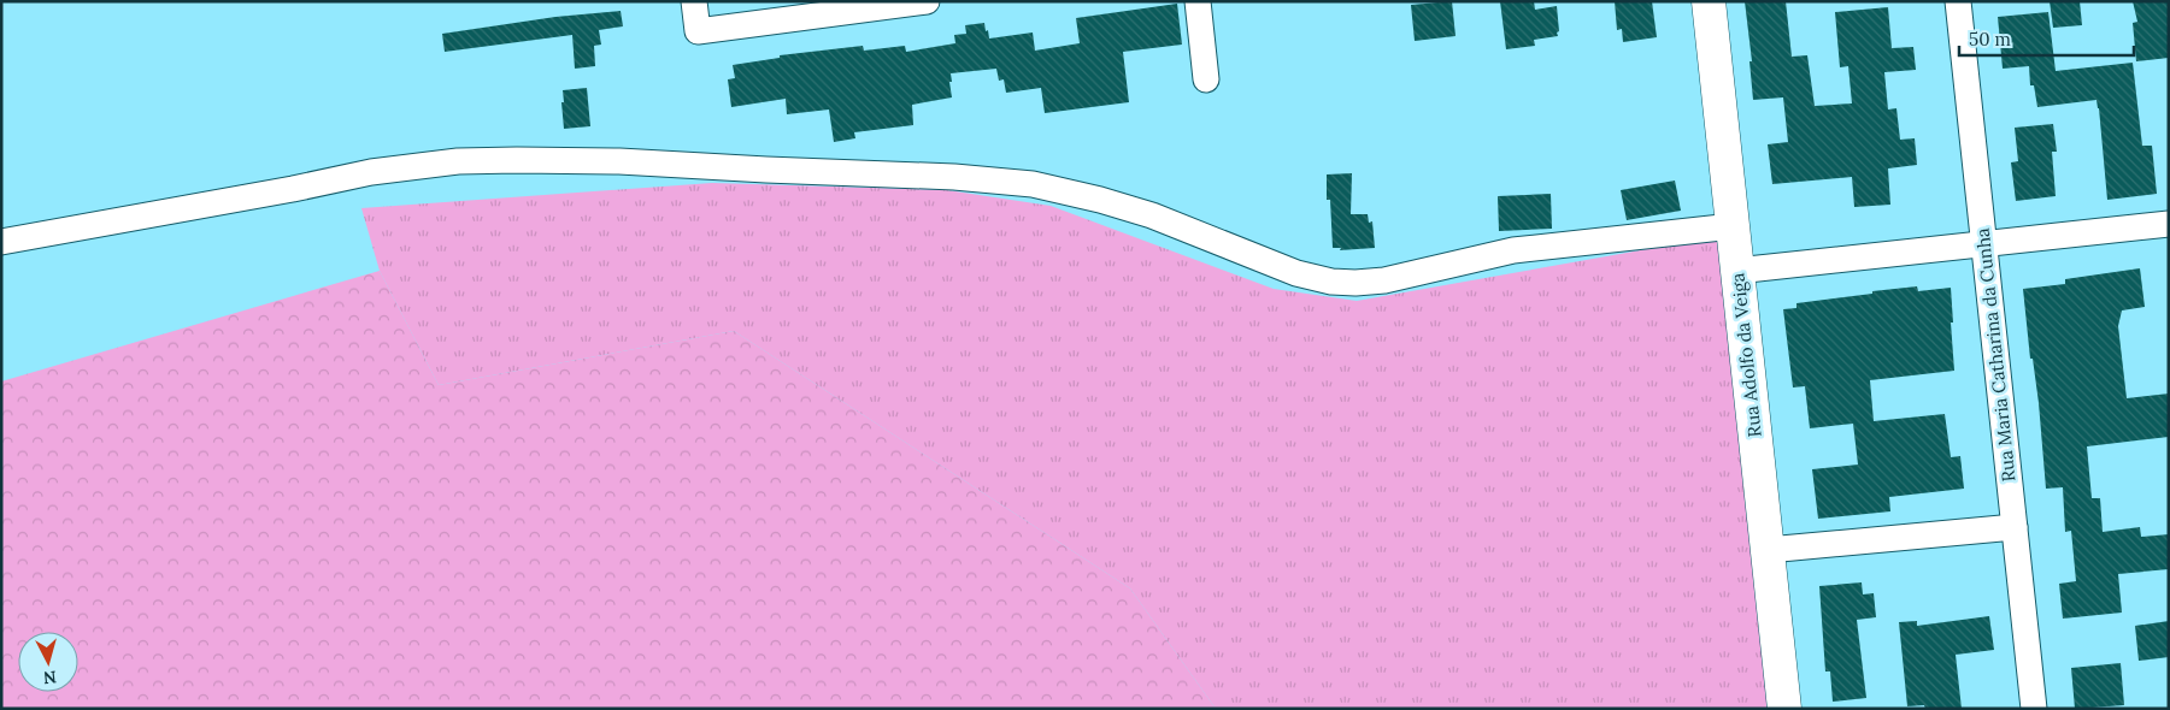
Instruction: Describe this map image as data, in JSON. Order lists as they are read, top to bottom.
{
  "streets": {
    "street": ["Rua Adolfo da Veiga", "Rua Maria Catharina da Cunha"]
  },
  "scale_bar": "50 m",
  "north": "bottom"
}
